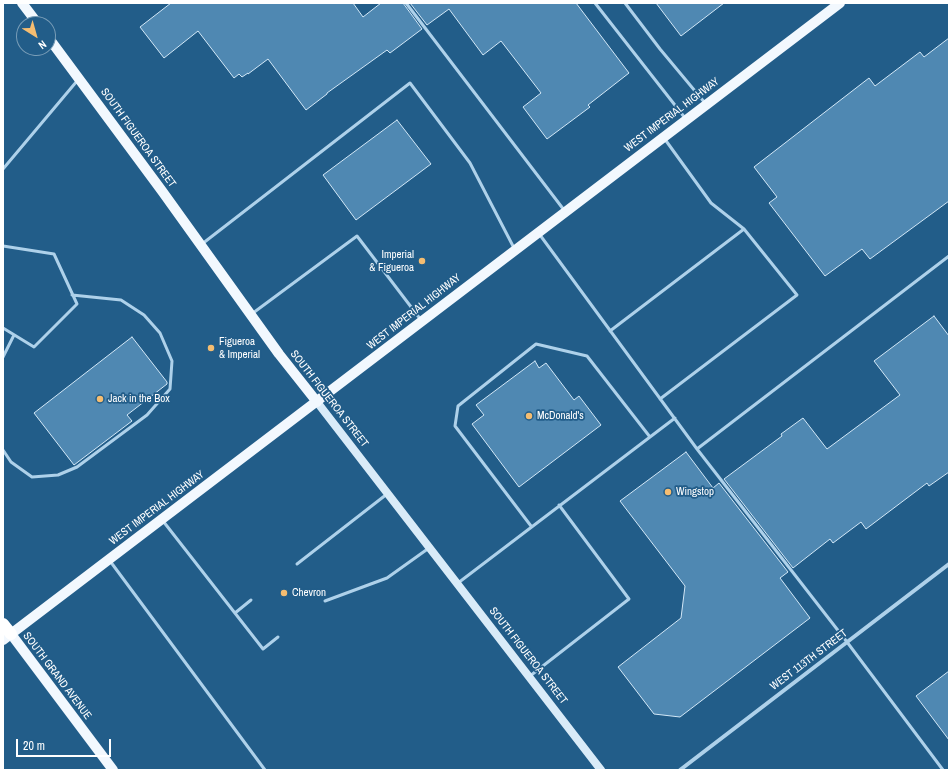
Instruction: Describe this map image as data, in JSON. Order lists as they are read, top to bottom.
{
  "streets": {
    "main road": ["WEST IMPERIAL HIGHWAY", "SOUTH FIGUEROA STREET", "SOUTH GRAND AVENUE"],
    "street": ["WEST 113TH STREET"]
  },
  "crossings": [
    ["WEST IMPERIAL HIGHWAY", "SOUTH FIGUEROA STREET"],
    ["WEST IMPERIAL HIGHWAY", "SOUTH GRAND AVENUE"]
  ],
  "places": [
    "Imperial & Figueroa",
    "Figueroa & Imperial",
    "Jack in the Box",
    "McDonald's",
    "Wingstop",
    "Chevron"
  ],
  "scale_bar": "20 m",
  "north": "bottom right"
}
